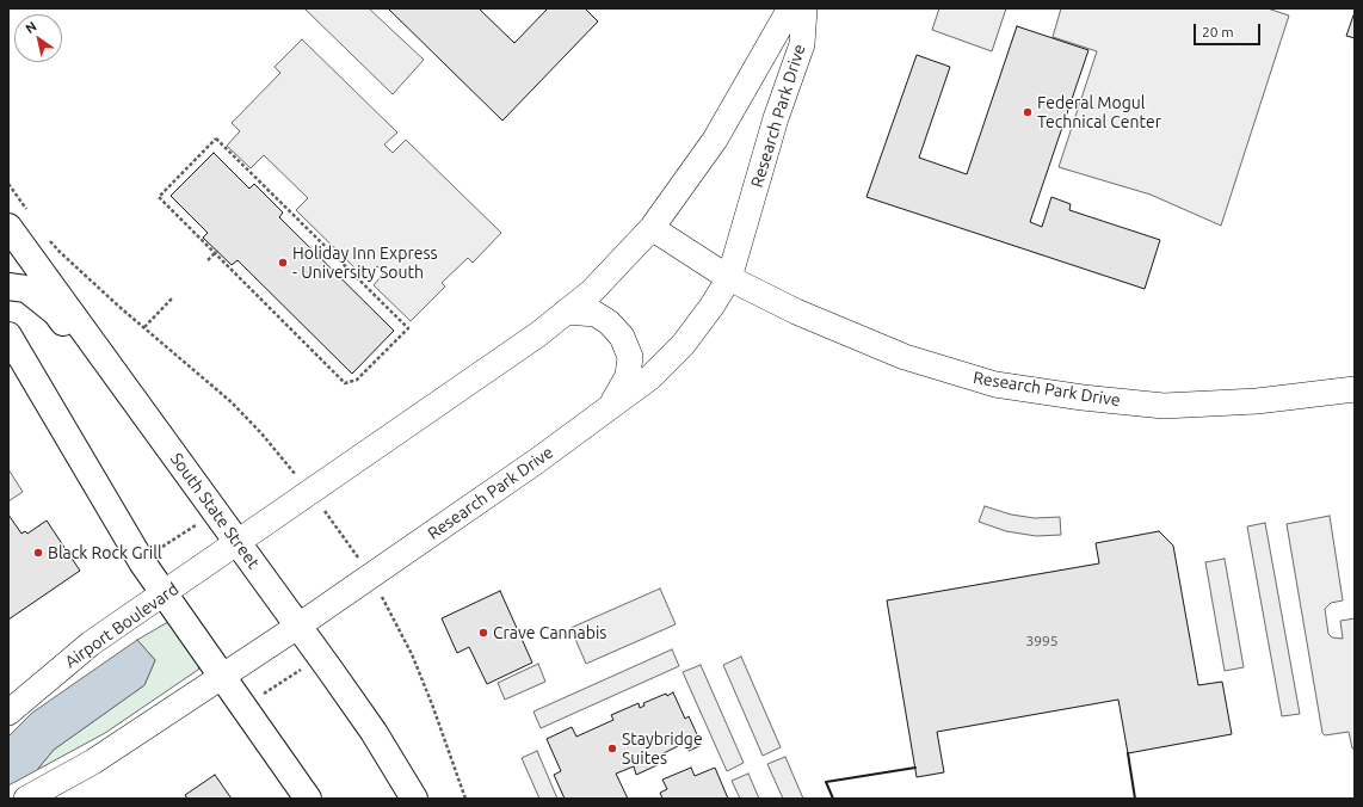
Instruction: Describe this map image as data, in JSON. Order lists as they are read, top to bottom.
{
  "streets": {
    "main road": ["South State Street"],
    "street": ["Research Park Drive", "Airport Boulevard"]
  },
  "crossings": [
    ["Research Park Drive", "South State Street"],
    ["Research Park Drive", "Airport Boulevard"],
    ["South State Street", "Airport Boulevard"]
  ],
  "places": [
    "Federal Mogul Technical Center",
    "Holiday Inn Express - University South",
    "Black Rock Grill",
    "Crave Cannabis",
    "Staybridge Suites"
  ],
  "house_numbers": ["3995"],
  "scale_bar": "20 m",
  "north": "top left"
}
